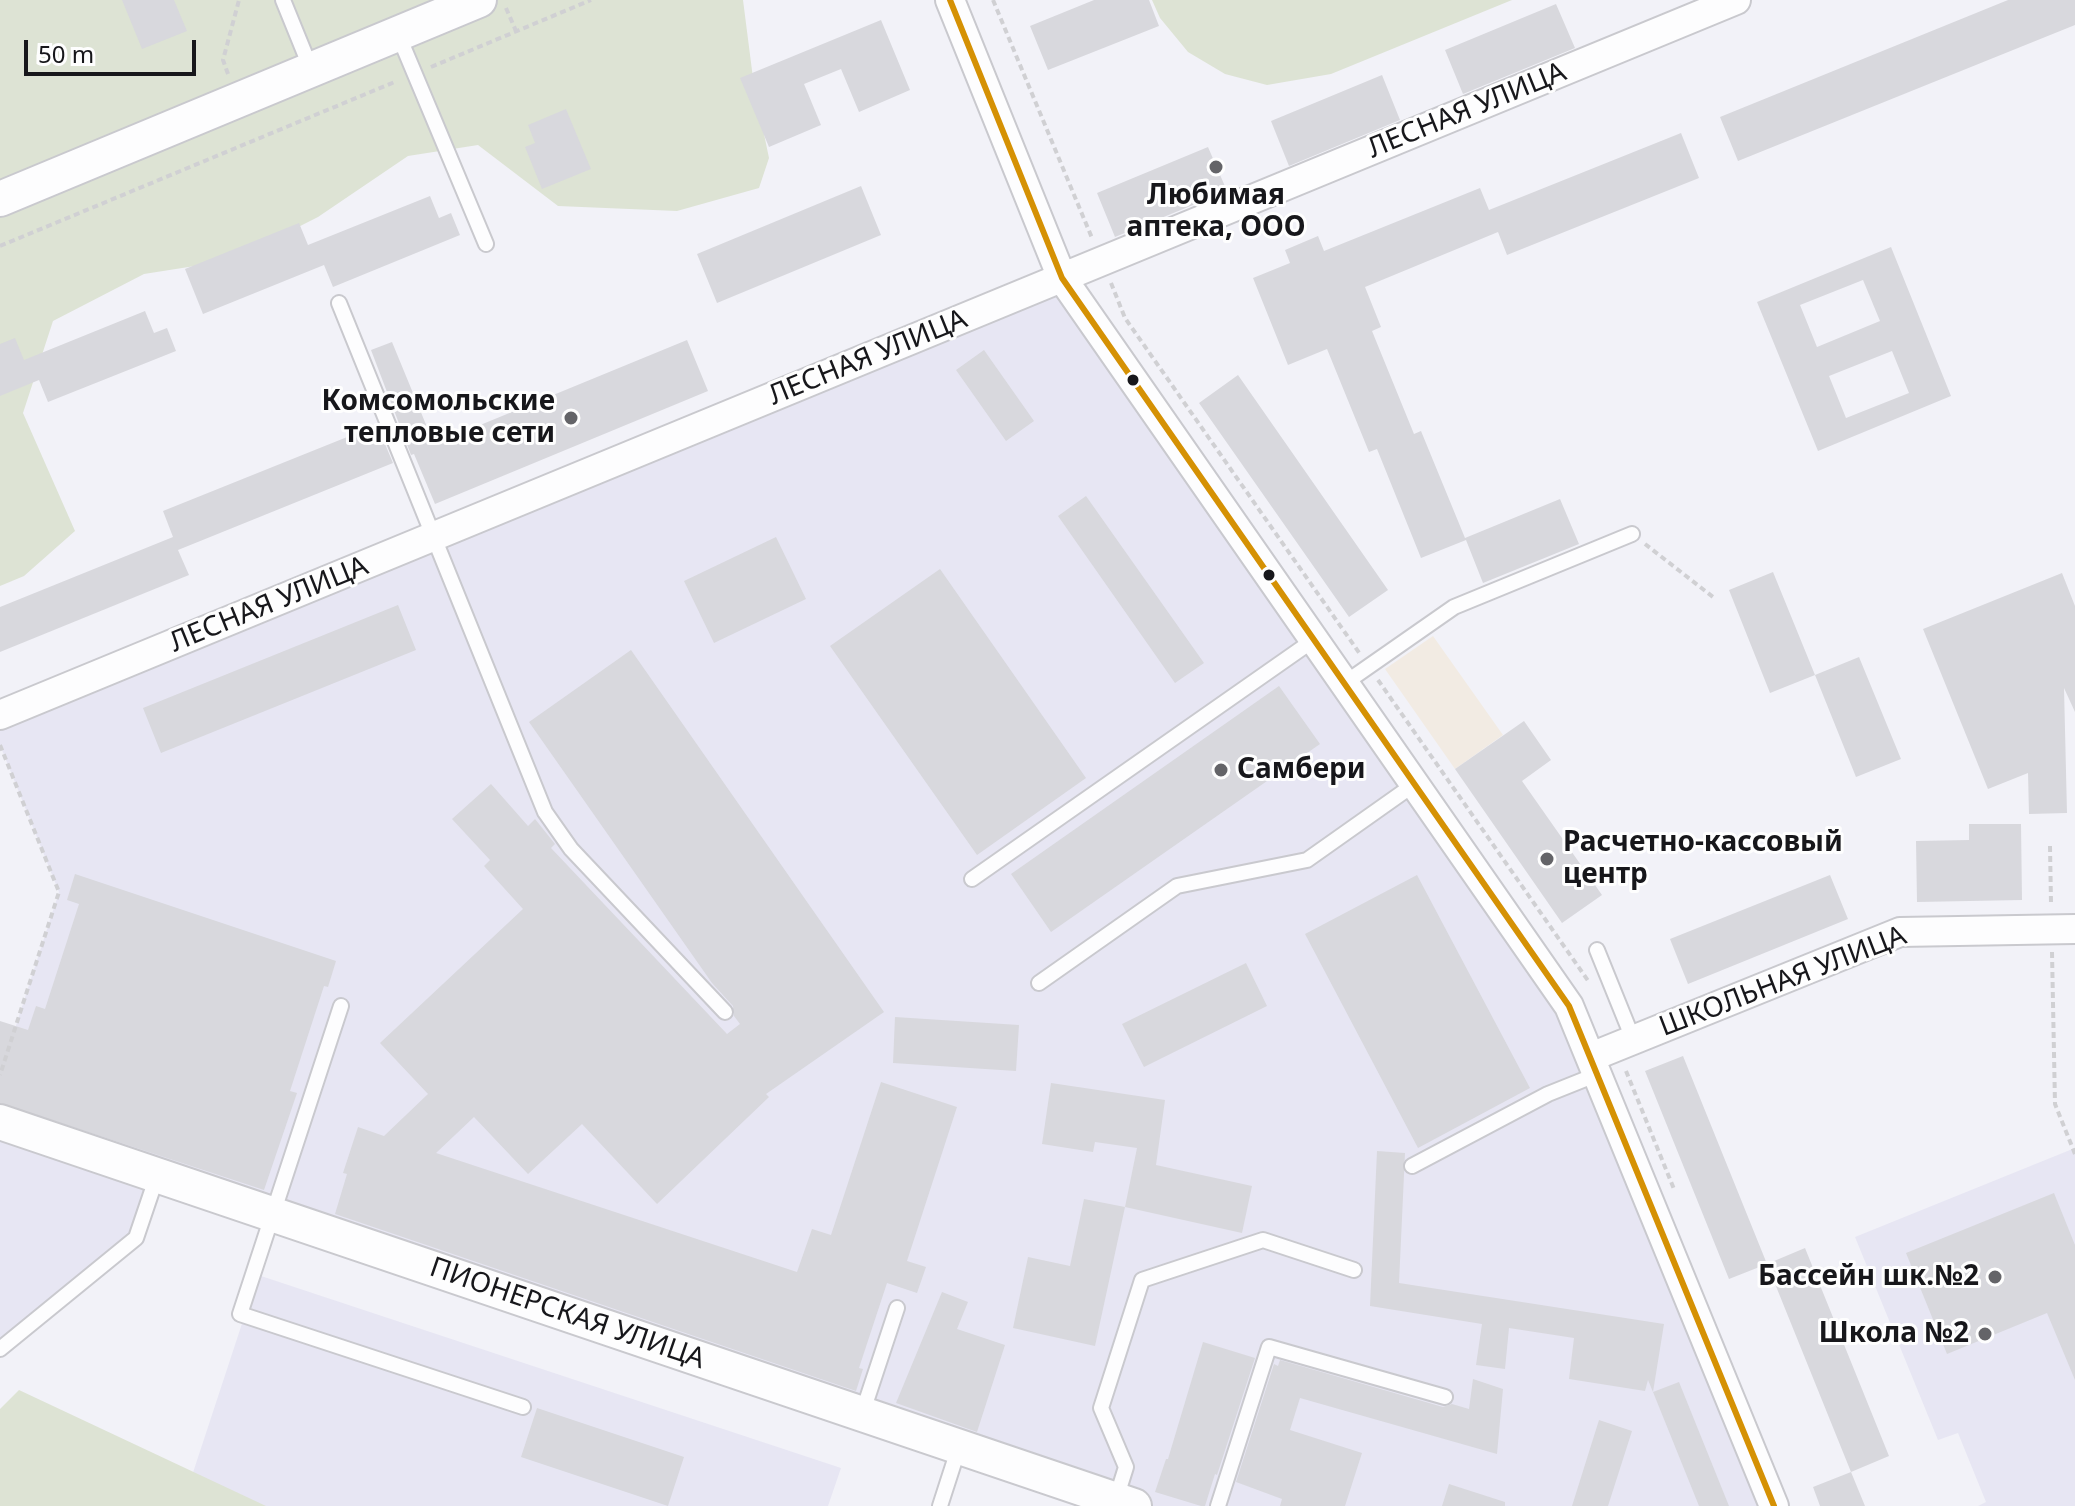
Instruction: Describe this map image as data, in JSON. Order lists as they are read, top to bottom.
{
  "streets": {
    "street": ["ЛЕСНАЯ УЛИЦА", "ШКОЛЬНАЯ УЛИЦА", "ПИОНЕРСКАЯ УЛИЦА"]
  },
  "places": [
    "Любимая аптека, ООО",
    "Комсомольские тепловые сети",
    "Самбери",
    "Расчетно-кассовый центр",
    "Бассейн шк.№2",
    "Школа №2"
  ],
  "scale_bar": "50 m"
}
